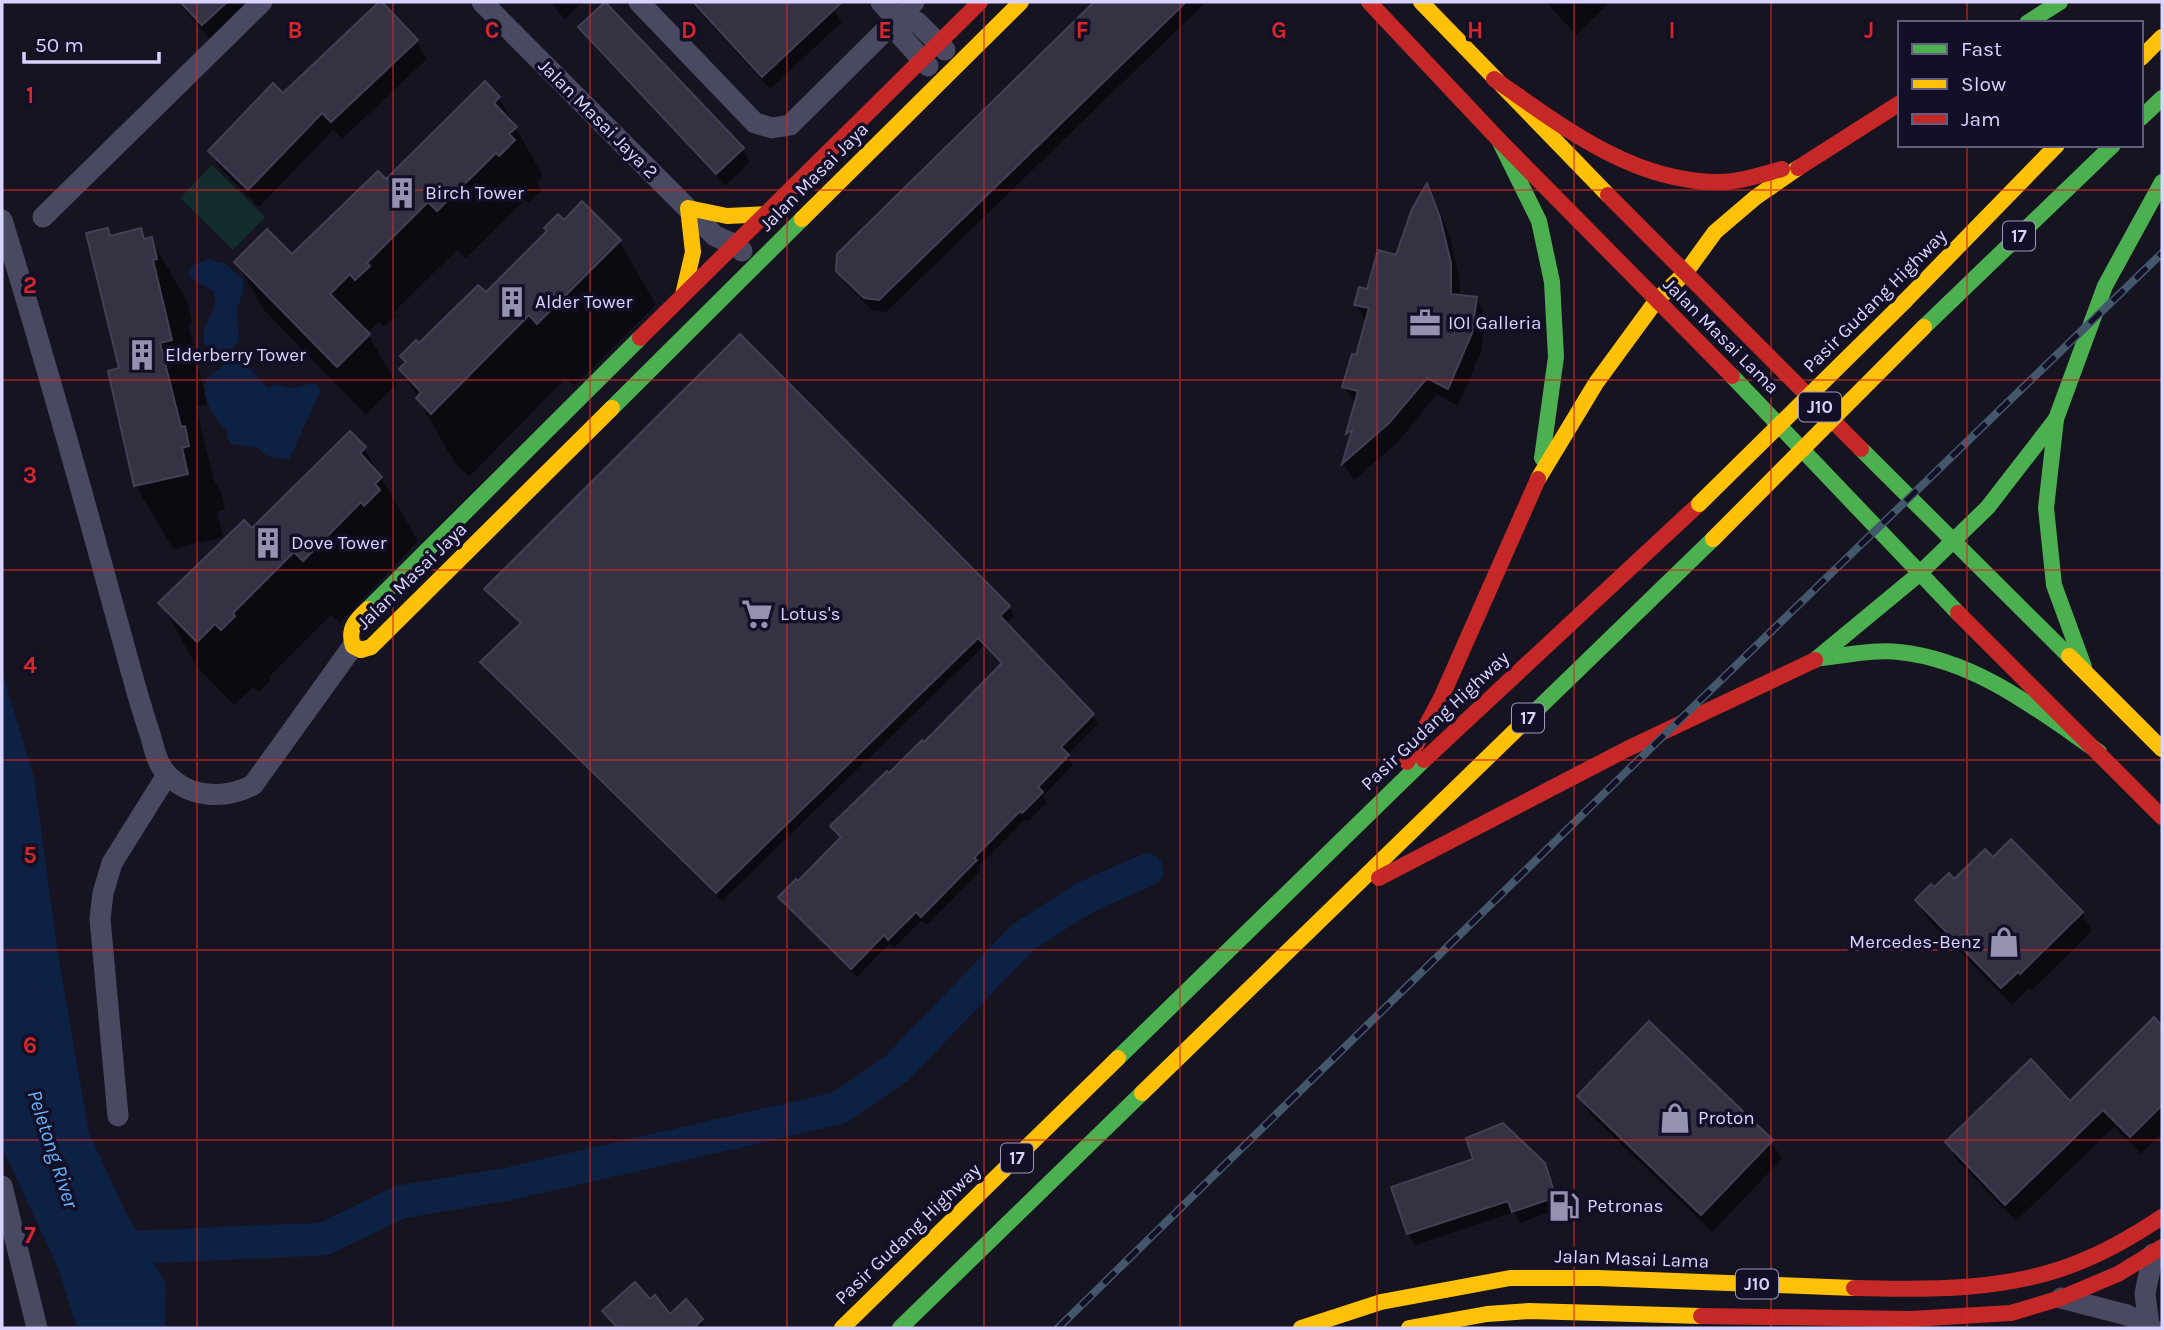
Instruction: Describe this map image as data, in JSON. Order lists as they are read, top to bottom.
{
  "streets": {
    "main road": [
      "Jalan Masai Jaya",
      "17",
      "Pasir Gudang Highway",
      "Jalan Masai Lama",
      "J10"
    ],
    "street": ["Jalan Masai Jaya 2"]
  },
  "crossings": [
    ["Jalan Masai Jaya 2", "Jalan Masai Jaya"]
  ],
  "water": ["Peletong River"],
  "places": {
    "building": [
      "Birch Tower",
      "Alder Tower",
      "Elderberry Tower",
      "Dove Tower"
    ],
    "office": ["IOI Galleria"],
    "supermarket": ["Lotus's"],
    "shop": ["Mercedes-Benz", "Proton"],
    "fuel station": ["Petronas"]
  },
  "legend": ["Fast", "Slow", "Jam"],
  "scale_bar": "50 m",
  "grid": {
    "columns": [
      "B",
      "C",
      "D",
      "E",
      "F",
      "G",
      "H",
      "I",
      "J"
    ],
    "rows": [
      "1",
      "2",
      "3",
      "4",
      "5",
      "6",
      "7"
    ]
  }
}
